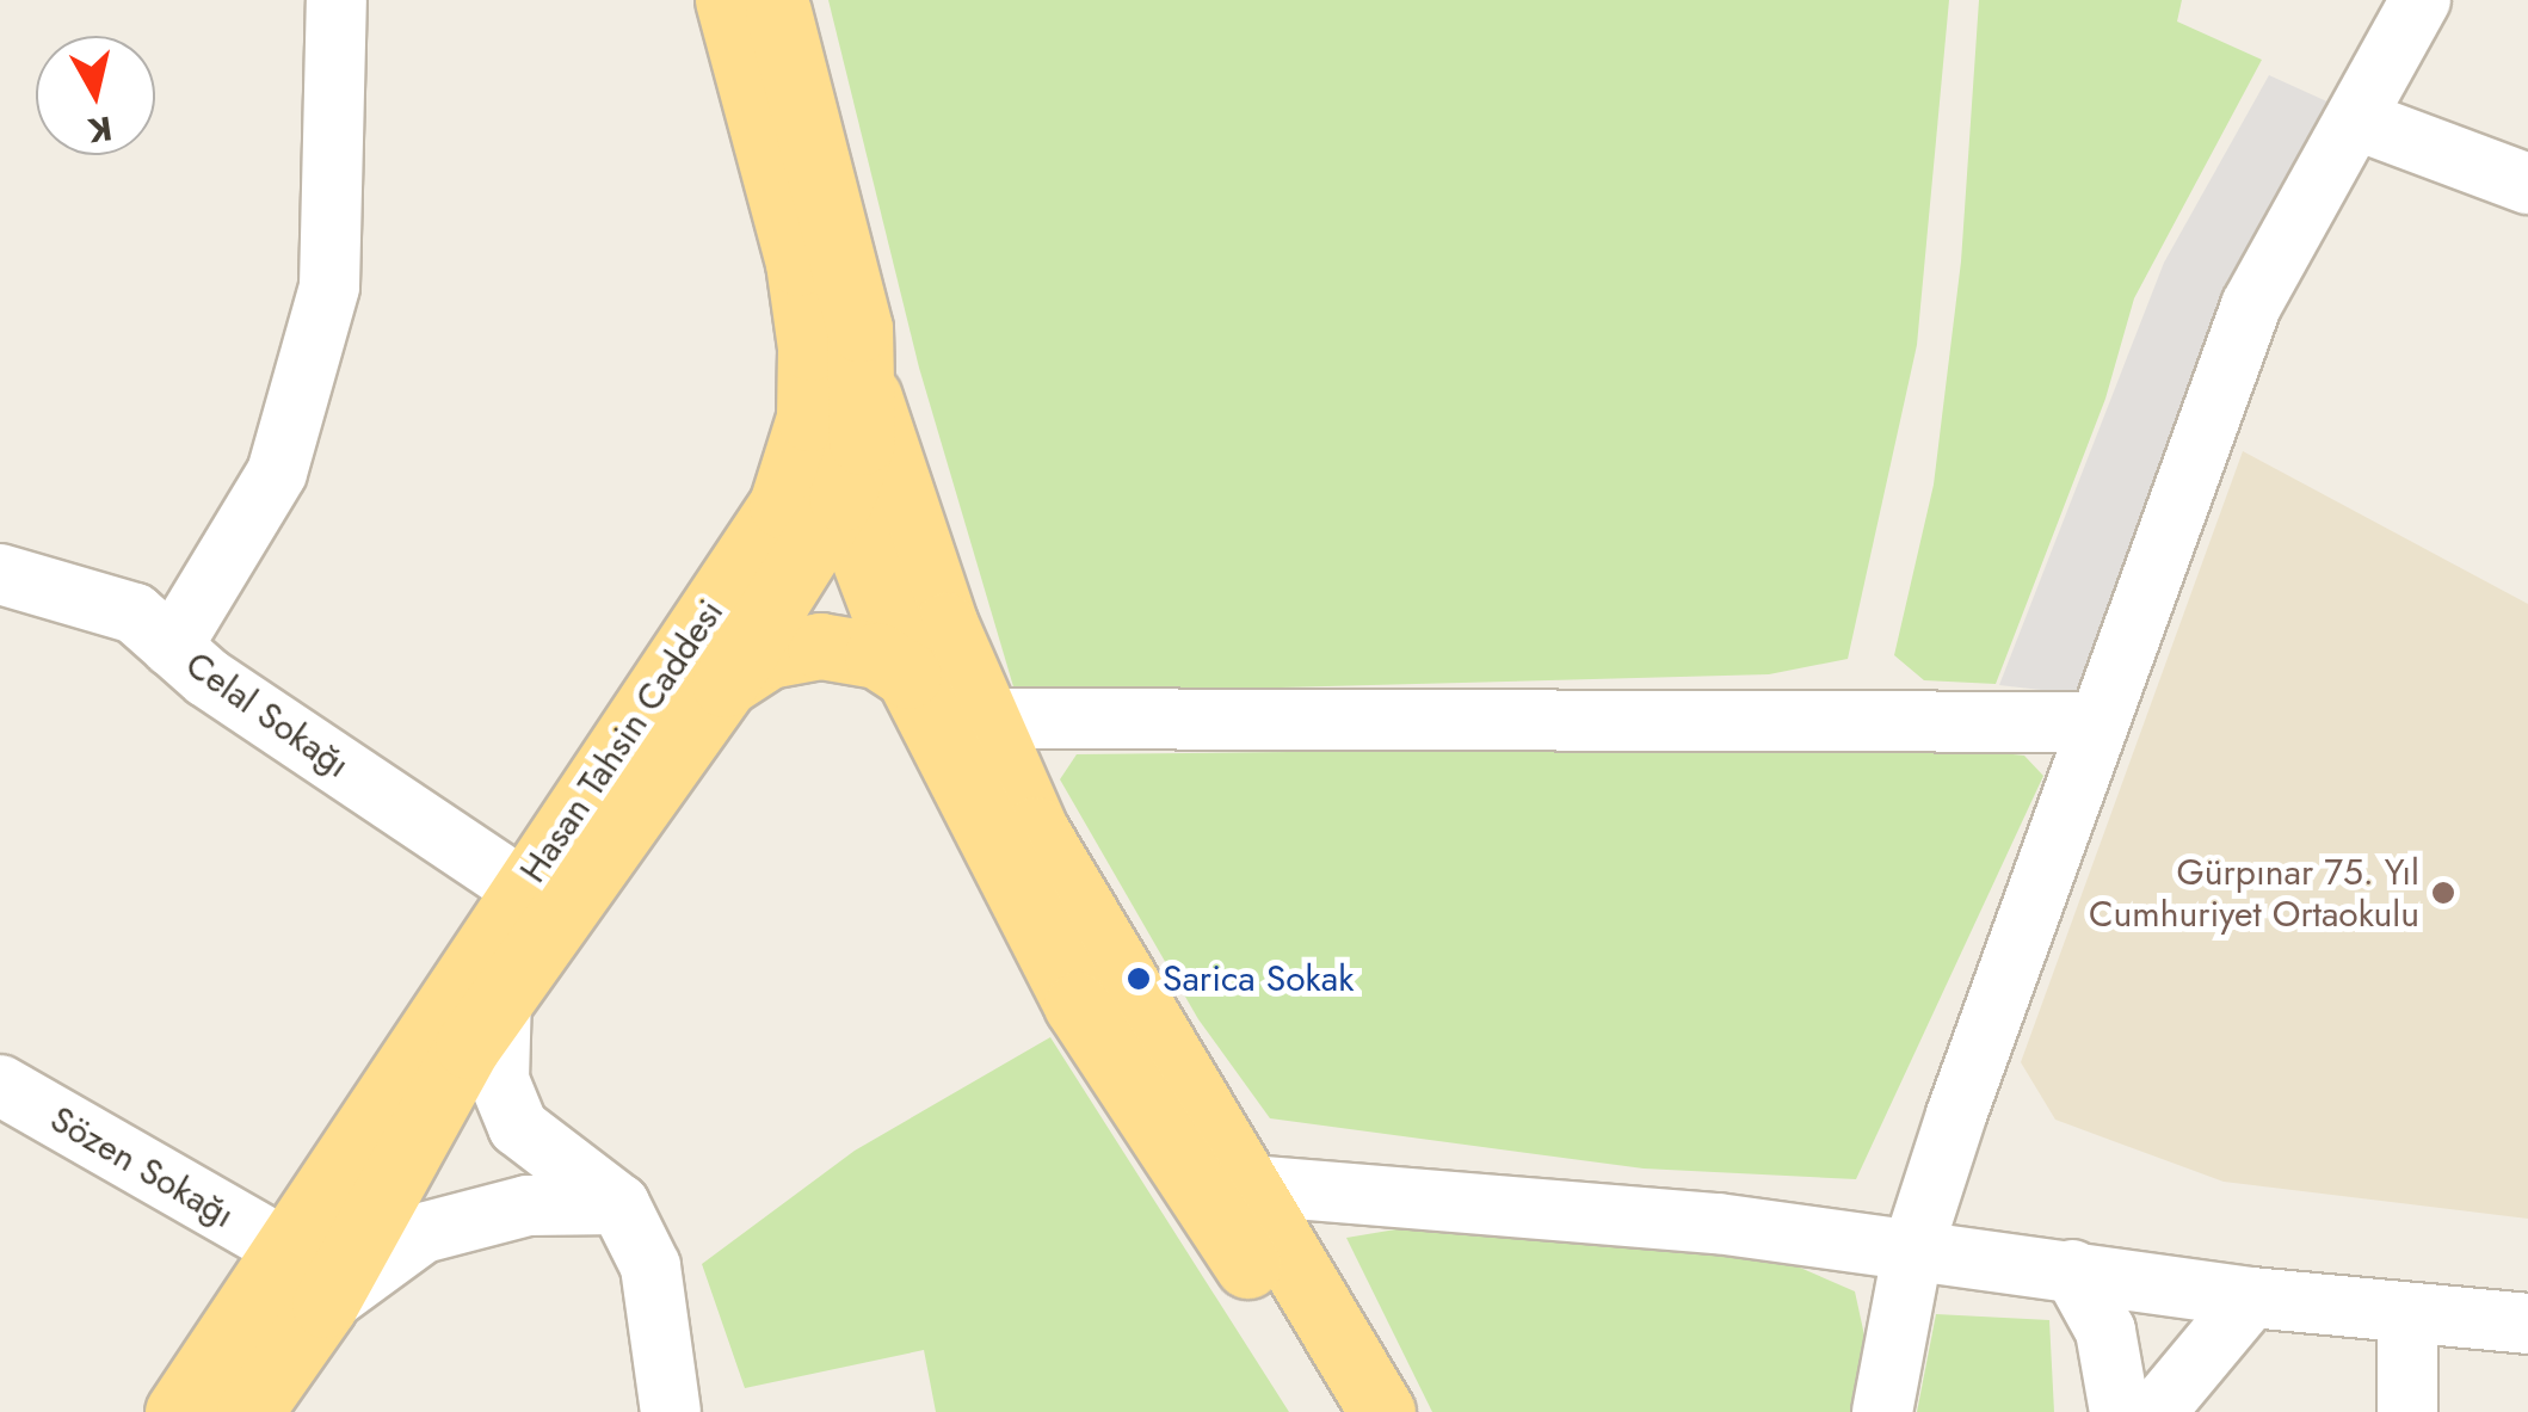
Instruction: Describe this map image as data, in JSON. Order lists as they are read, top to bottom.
{
  "streets": {
    "main road": ["Hasan Tahsin Caddesi"],
    "street": ["Celal Sokağı", "Sözen Sokağı"]
  },
  "crossings": [
    ["Celal Sokağı", "Hasan Tahsin Caddesi"],
    ["Hasan Tahsin Caddesi", "Sözen Sokağı"]
  ],
  "places": ["Gürpınar 75. Yıl Cumhuriyet Ortaokulu", "Sarica Sokak"],
  "north": "bottom"
}
